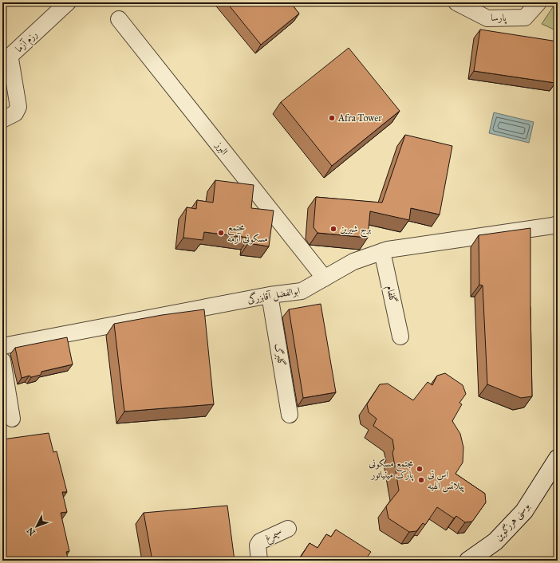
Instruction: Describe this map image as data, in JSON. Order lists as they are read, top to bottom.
{
  "streets": {
    "street": [
      "پارسا",
      "رزم آزما",
      "البرز",
      "گلفام",
      "ابوالفضل آقابزرگی",
      "گلبرگ",
      "بوسنی هرزگوین",
      "سیمرغ"
    ]
  },
  "crossings": [
    ["البرز", "ابوالفضل آقابزرگی"],
    ["گلفام", "ابوالفضل آقابزرگی"],
    ["ابوالفضل آقابزرگی", "گلبرگ"]
  ],
  "places": [
    "Afra Tower",
    "برج شیرین",
    "مجتمع مسکونی آرمه",
    "مجتمع مسکونی پارک مینیاتور",
    "اس تی پیلاتس الهیه"
  ],
  "north": "bottom left"
}
